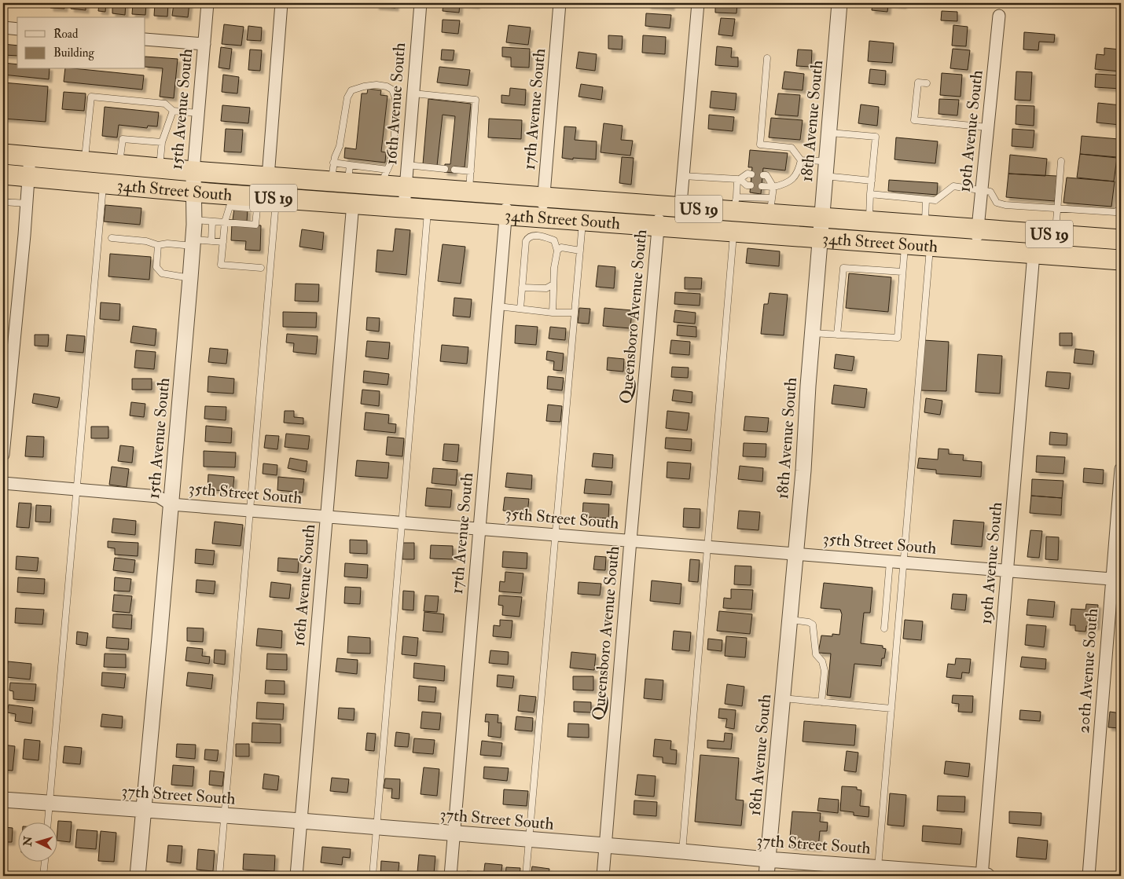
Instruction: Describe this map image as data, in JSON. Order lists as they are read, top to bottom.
{
  "streets": {
    "highway": ["34th Street South", "US 19"],
    "street": [
      "16th Avenue South",
      "15th Avenue South",
      "17th Avenue South",
      "18th Avenue South",
      "19th Avenue South",
      "Queensboro Avenue South",
      "35th Street South",
      "20th Avenue South",
      "37th Street South"
    ]
  },
  "crossings": [
    ["16th Avenue South", "34th Street South"],
    ["16th Avenue South", "35th Street South"],
    ["16th Avenue South", "37th Street South"],
    ["15th Avenue South", "34th Street South"],
    ["15th Avenue South", "35th Street South"],
    ["15th Avenue South", "37th Street South"],
    ["17th Avenue South", "34th Street South"],
    ["17th Avenue South", "35th Street South"],
    ["17th Avenue South", "37th Street South"],
    ["18th Avenue South", "34th Street South"],
    ["18th Avenue South", "35th Street South"],
    ["18th Avenue South", "37th Street South"],
    ["19th Avenue South", "34th Street South"],
    ["19th Avenue South", "35th Street South"],
    ["19th Avenue South", "37th Street South"],
    ["34th Street South", "Queensboro Avenue South"],
    ["Queensboro Avenue South", "35th Street South"],
    ["Queensboro Avenue South", "37th Street South"],
    ["35th Street South", "20th Avenue South"]
  ],
  "legend": ["Road", "Building"],
  "north": "left"
}
